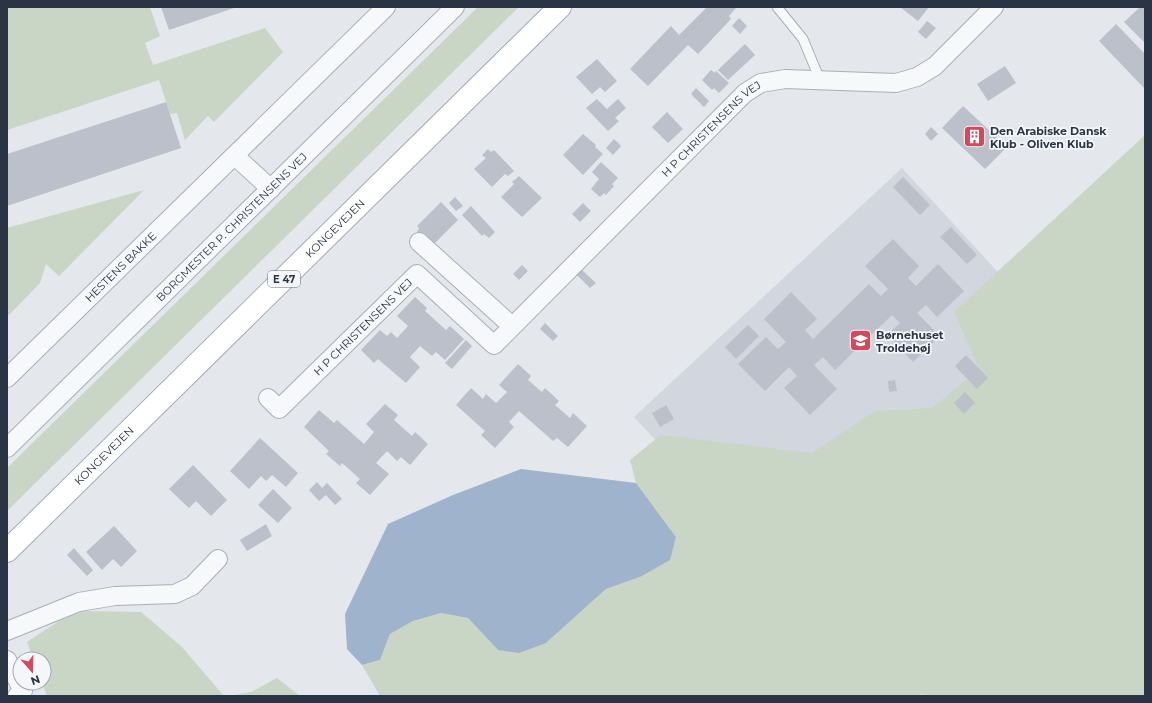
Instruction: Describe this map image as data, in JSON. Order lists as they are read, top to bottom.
{
  "streets": {
    "main road": ["KONGEVEJEN", "E 47"],
    "street": ["H P CHRISTENSENS VEJ", "BORGMESTER P. CHRISTENSENS VEJ", "HESTENS BAKKE"]
  },
  "places": {
    "building": ["Den Arabiske Dansk Klub - Oliven Klub"],
    "school or university": ["Børnehuset Troldehøj"]
  },
  "north": "bottom"
}
